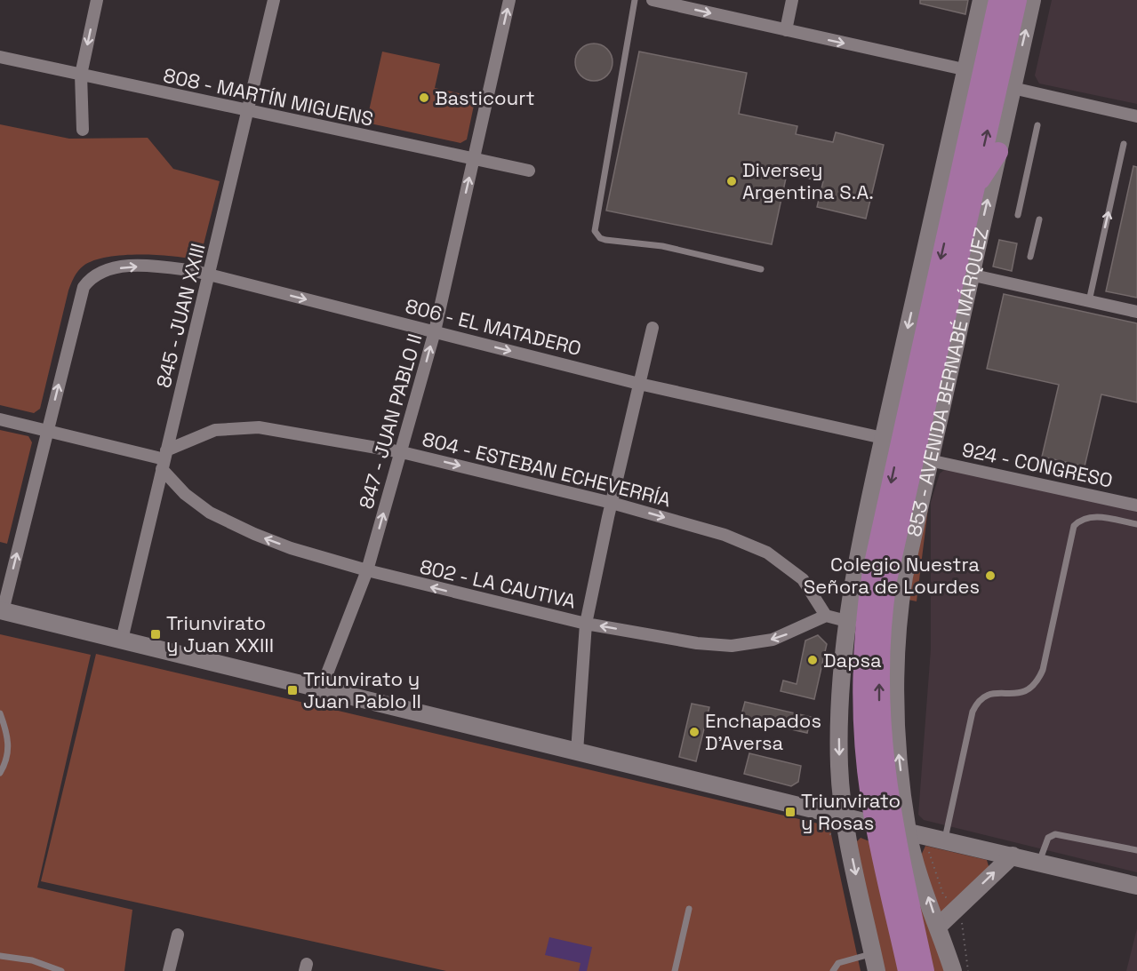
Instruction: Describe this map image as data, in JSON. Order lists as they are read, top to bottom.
{
  "streets": {
    "main road": ["853 - AVENIDA BERNABÉ MÁRQUEZ"],
    "street": [
      "808 - MARTÍN MIGUENS",
      "845 - JUAN XXIII",
      "806 - EL MATADERO",
      "847 - JUAN PABLO II",
      "924 - CONGRESO",
      "804 - ESTEBAN ECHEVERRÍA",
      "802 - LA CAUTIVA"
    ]
  },
  "crossings": [
    ["808 - MARTÍN MIGUENS", "845 - JUAN XXIII"],
    ["808 - MARTÍN MIGUENS", "847 - JUAN PABLO II"],
    ["845 - JUAN XXIII", "806 - EL MATADERO"],
    ["845 - JUAN XXIII", "804 - ESTEBAN ECHEVERRÍA"],
    ["845 - JUAN XXIII", "802 - LA CAUTIVA"],
    ["806 - EL MATADERO", "853 - AVENIDA BERNABÉ MÁRQUEZ"],
    ["806 - EL MATADERO", "847 - JUAN PABLO II"],
    ["853 - AVENIDA BERNABÉ MÁRQUEZ", "924 - CONGRESO"],
    ["847 - JUAN PABLO II", "804 - ESTEBAN ECHEVERRÍA"],
    ["847 - JUAN PABLO II", "802 - LA CAUTIVA"],
    ["804 - ESTEBAN ECHEVERRÍA", "802 - LA CAUTIVA"]
  ],
  "one_way": [
    "806 - EL MATADERO",
    "847 - JUAN PABLO II",
    "804 - ESTEBAN ECHEVERRÍA",
    "802 - LA CAUTIVA"
  ],
  "places": {
    "other": [
      "Basticourt",
      "Diversey Argentina S.A.",
      "Colegio Nuestra Señora de Lourdes",
      "Dapsa",
      "Enchapados D'Aversa"
    ],
    "transit": ["Triunvirato y Juan XXIII", "Triunvirato y Juan Pablo II", "Triunvirato y Rosas"]
  }
}
